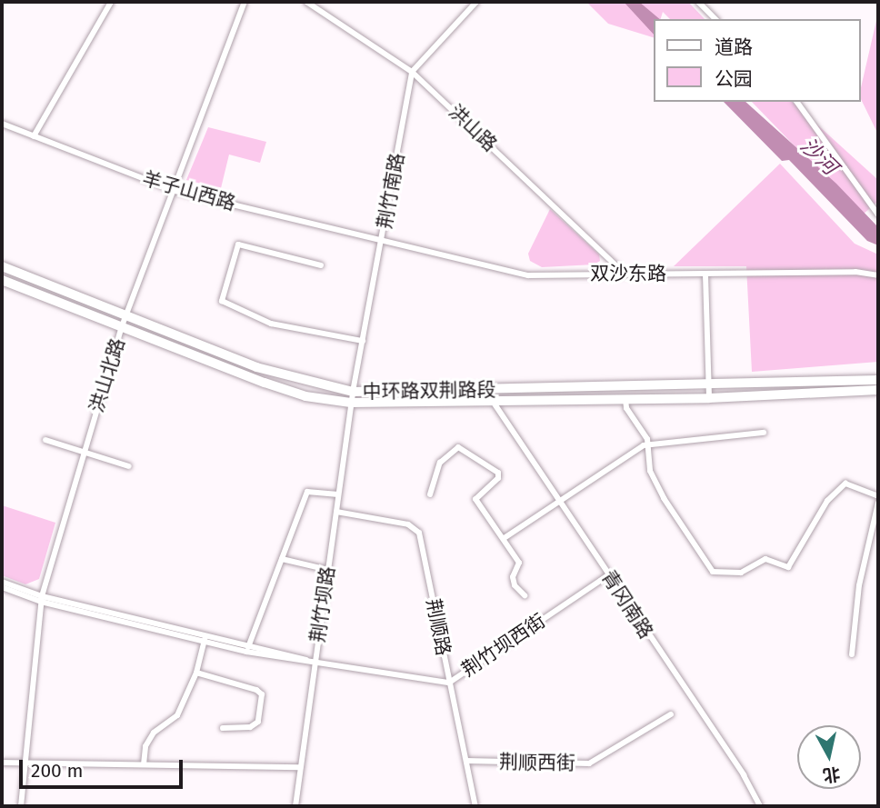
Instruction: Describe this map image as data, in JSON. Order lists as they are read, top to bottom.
{
  "streets": {
    "main road": ["中环路双荆路段"],
    "street": [
      "洪山路",
      "羊子山西路",
      "荆竹南路",
      "双沙东路",
      "洪山北路",
      "荆竹坝路",
      "青冈南路",
      "荆顺路",
      "荆竹坝西街",
      "荆顺西街"
    ]
  },
  "crossings": [
    ["洪山路", "荆竹南路"],
    ["洪山路", "双沙东路"],
    ["羊子山西路", "荆竹南路"],
    ["羊子山西路", "双沙东路"],
    ["羊子山西路", "洪山北路"],
    ["荆竹南路", "双沙东路"],
    ["荆竹南路", "中环路双荆路段"],
    ["荆竹南路", "荆竹坝路"],
    ["洪山北路", "中环路双荆路段"],
    ["中环路双荆路段", "荆竹坝路"],
    ["中环路双荆路段", "青冈南路"],
    ["荆竹坝路", "荆顺路"],
    ["荆竹坝路", "荆竹坝西街"],
    ["青冈南路", "荆竹坝西街"],
    ["荆顺路", "荆竹坝西街"],
    ["荆顺路", "荆顺西街"]
  ],
  "water": ["沙河"],
  "legend": ["道路", "公园"],
  "scale_bar": "200 m",
  "north": "bottom"
}
